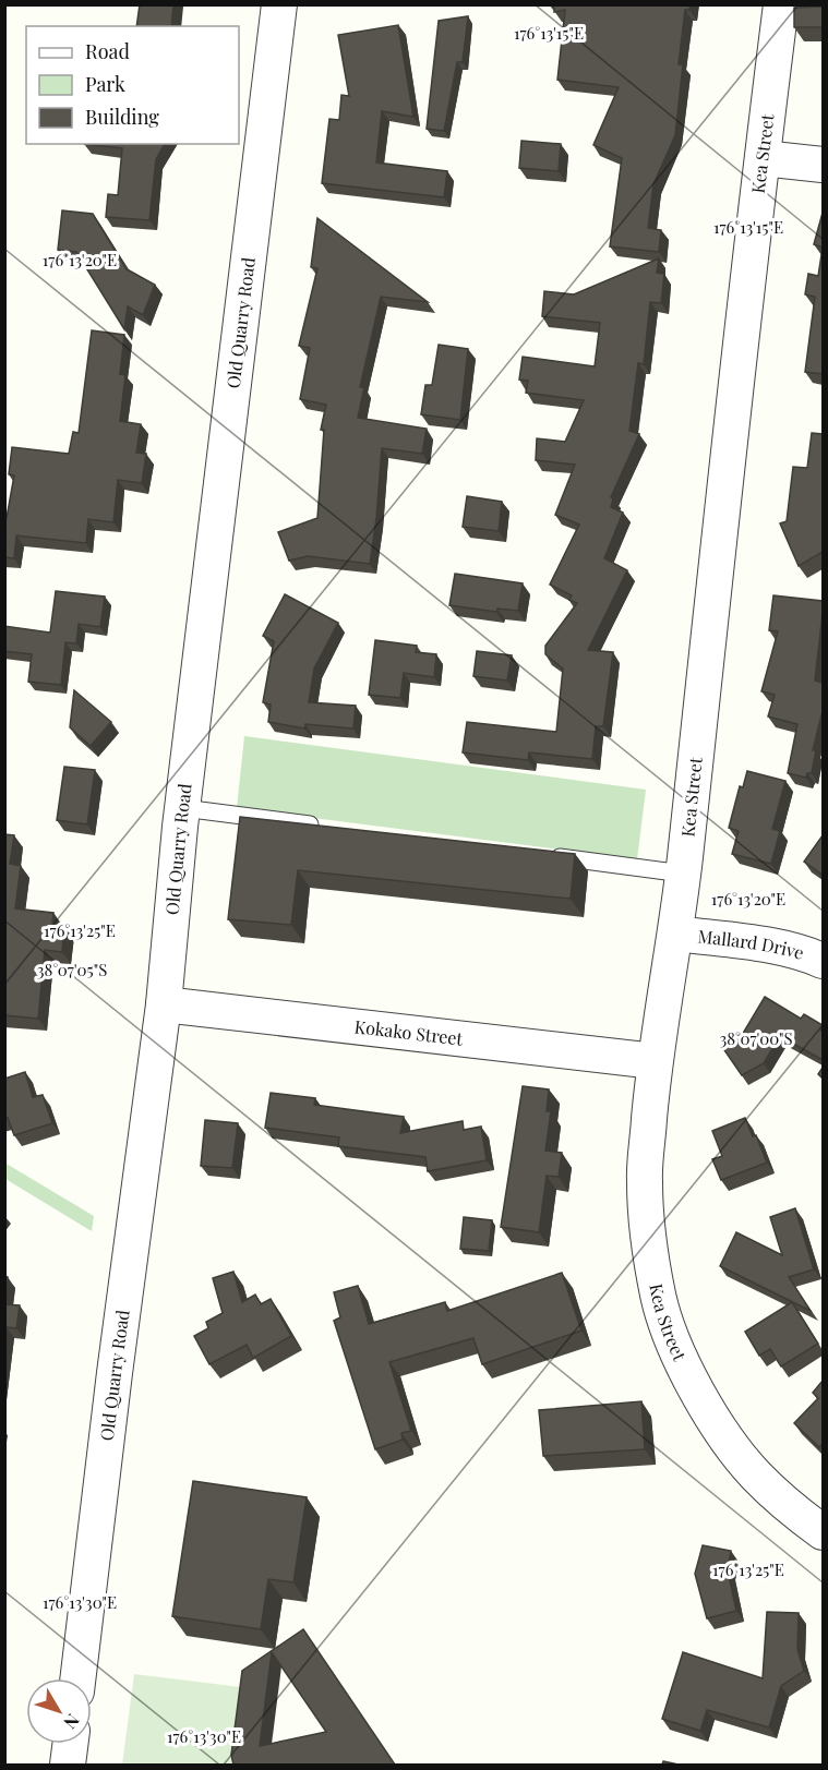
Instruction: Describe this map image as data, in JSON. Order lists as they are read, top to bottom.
{
  "streets": {
    "street": [
      "Kea Street",
      "Old Quarry Road",
      "Mallard Drive",
      "Kokako Street"
    ]
  },
  "crossings": [
    ["Kea Street", "Mallard Drive"],
    ["Kea Street", "Kokako Street"],
    ["Old Quarry Road", "Kokako Street"]
  ],
  "legend": ["Road", "Park", "Building"],
  "north": "bottom right",
  "coordinates": [
    "176°13'15\"E",
    "176°13'20\"E",
    "176°13'25\"E",
    "38°07'05\"S",
    "38°07'00\"S",
    "176°13'30\"E"
  ]
}
